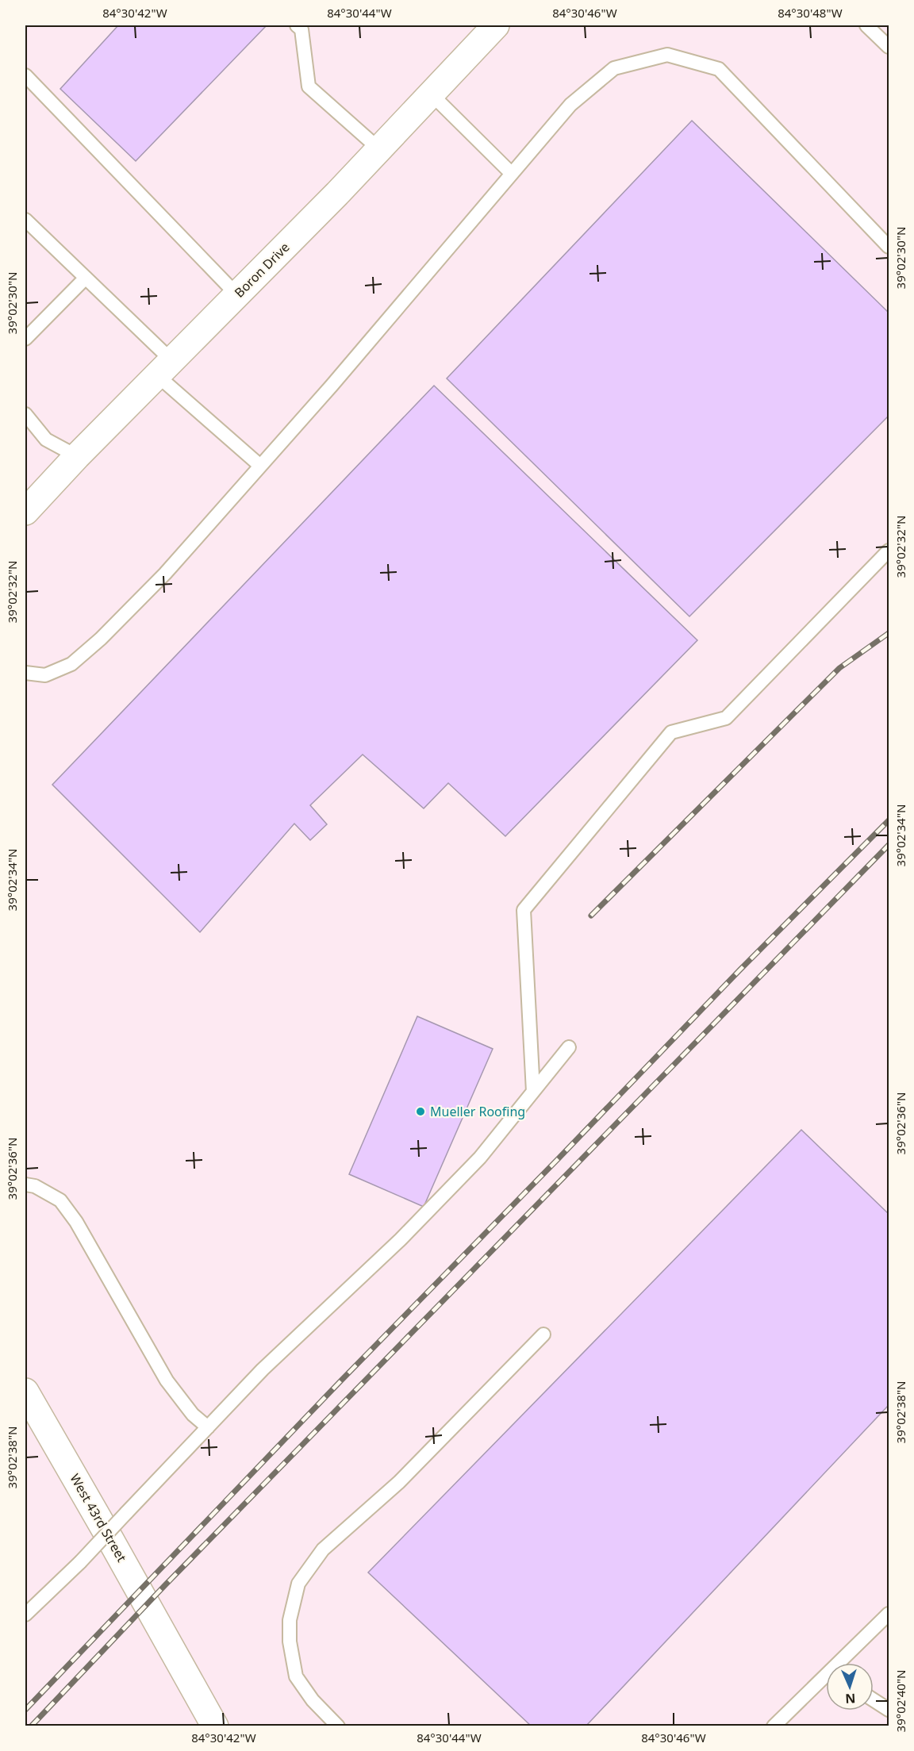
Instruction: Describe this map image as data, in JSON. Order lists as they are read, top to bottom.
{
  "streets": {
    "street": ["Boron Drive", "West 43rd Street"]
  },
  "places": ["Mueller Roofing"],
  "north": "bottom",
  "coordinates": [
    "84°30'42\"W",
    "84°30'44\"W",
    "84°30'46\"W",
    "84°30'48\"W",
    "39°02'30\"N",
    "39°02'32\"N",
    "39°02'34\"N",
    "39°02'36\"N",
    "39°02'38\"N",
    "39°02'40\"N"
  ]
}
